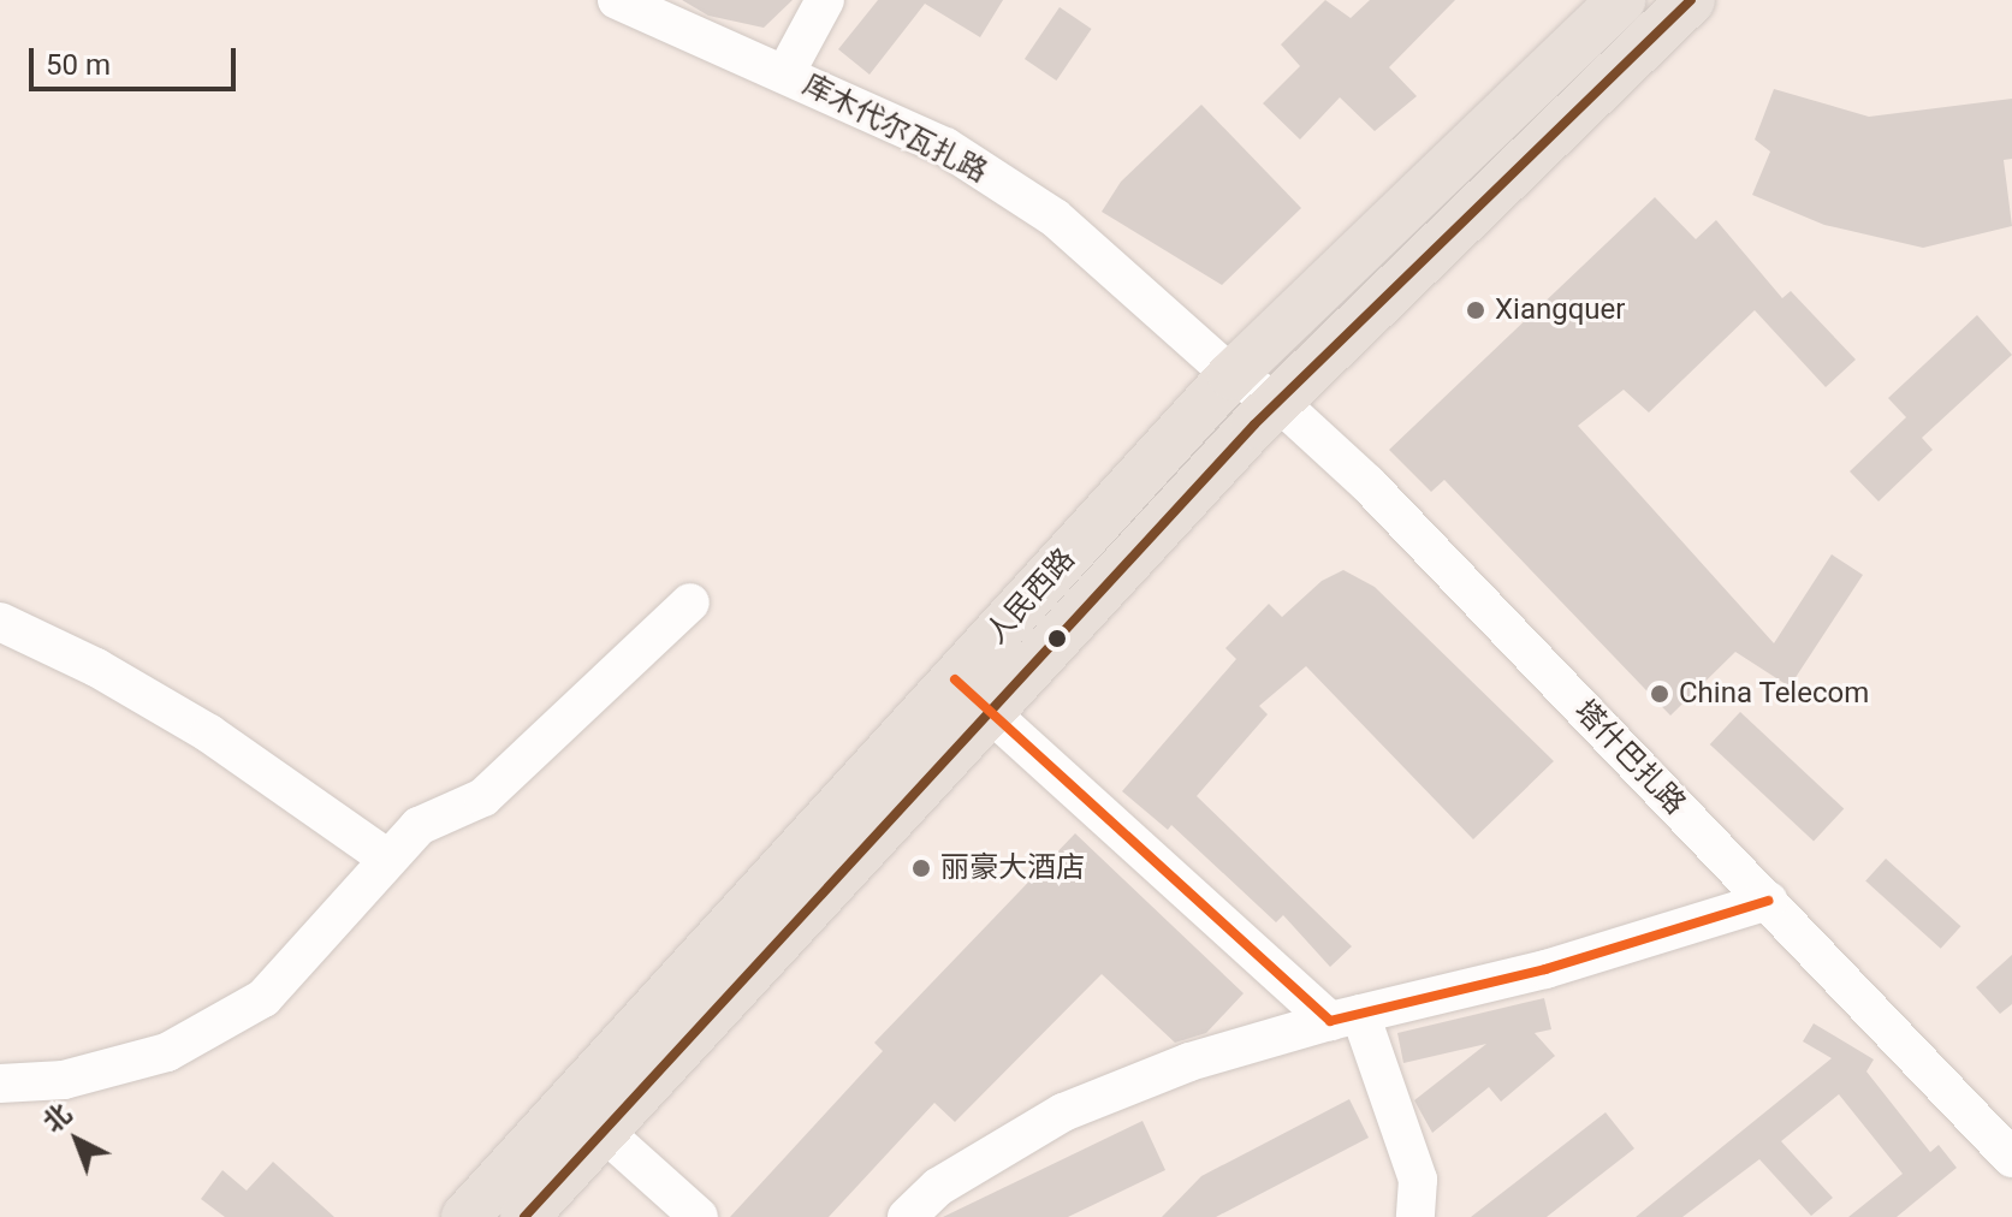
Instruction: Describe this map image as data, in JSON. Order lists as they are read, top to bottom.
{
  "streets": {
    "main road": ["人民西路"],
    "street": ["库木代尔瓦扎路", "塔什巴扎路"]
  },
  "crossings": [
    ["库木代尔瓦扎路", "人民西路"],
    ["库木代尔瓦扎路", "塔什巴扎路"],
    ["人民西路", "塔什巴扎路"]
  ],
  "places": ["Xiangquer", "China Telecom", "丽豪大酒店"],
  "scale_bar": "50 m",
  "north": "top left"
}
